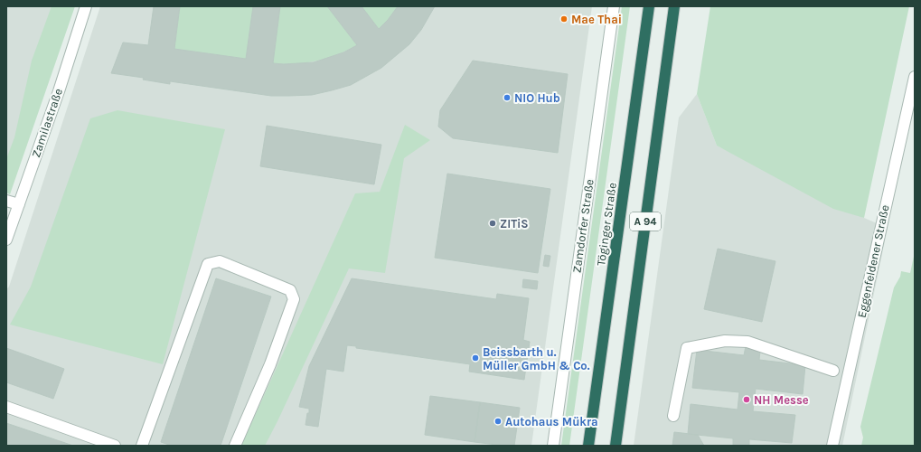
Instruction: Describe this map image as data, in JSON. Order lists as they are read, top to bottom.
{
  "streets": {
    "highway": ["A 94", "Töginger Straße"],
    "street": ["Zamilastraße", "Zamdorfer Straße", "Eggenfeldener Straße"]
  },
  "places": [
    "Mae Thai",
    "NIO Hub",
    "ZITiS",
    "Beissbarth u. Müller GmbH & Co.",
    "NH Messe",
    "Autohaus Mükra"
  ]
}
